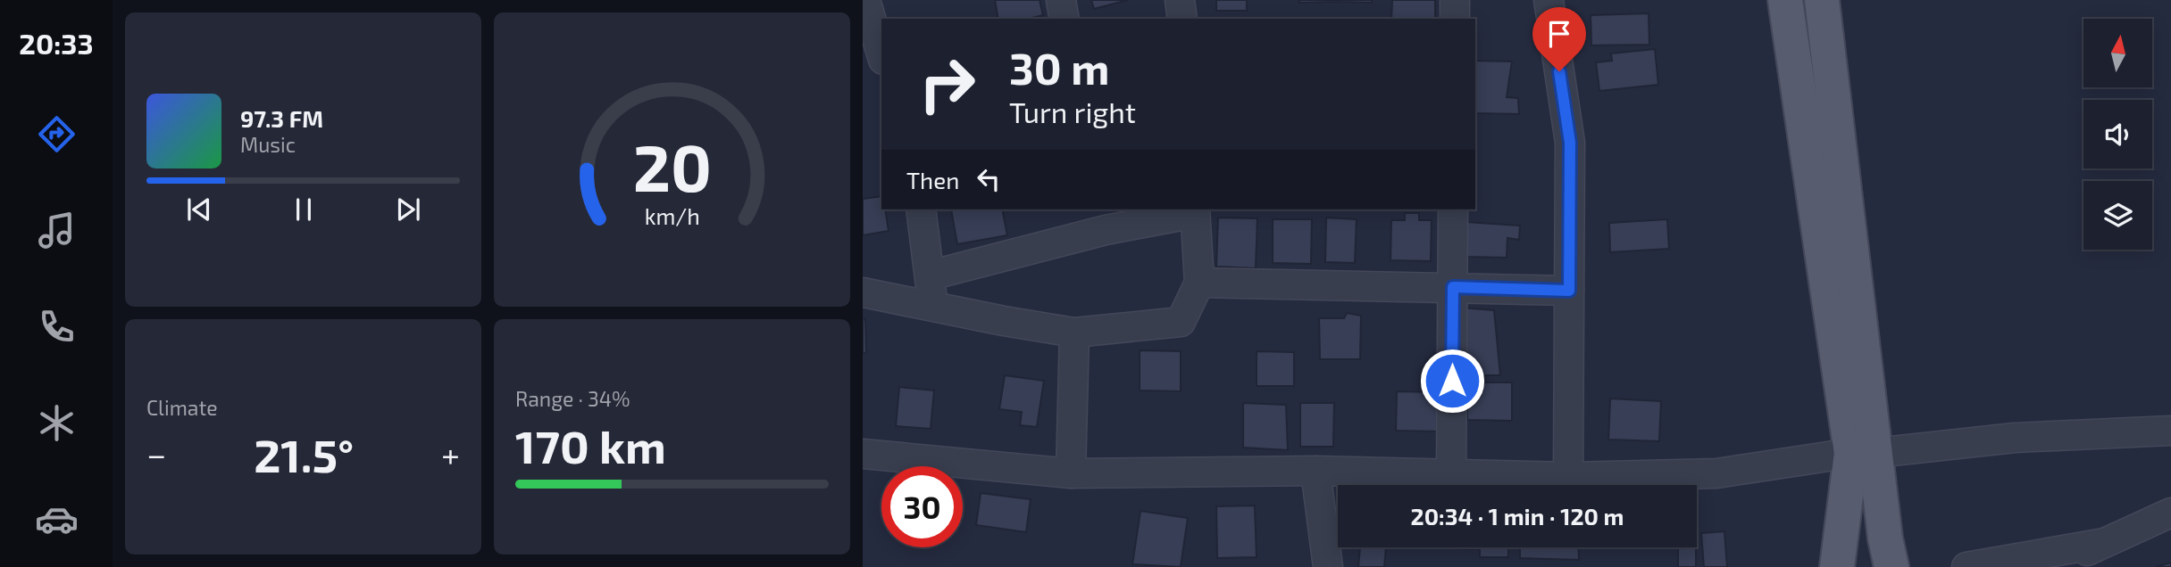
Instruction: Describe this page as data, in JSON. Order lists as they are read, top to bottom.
{
  "north": "top",
  "page": {
    "tabs": "20:33",
    "turn": ["30 m", "Turn right"],
    "song": ["97.3 FM", "Music"],
    "then": "Then",
    "tile": [
      "Climate",
      ["Range · 34%", "170 km"]
    ],
    "heat": ["−", "21.5°", "+"],
    "limit": "30",
    "trip": "20:34 · 1 min · 120 m",
    "gauge": ["20", "km/h"]
  }
}
